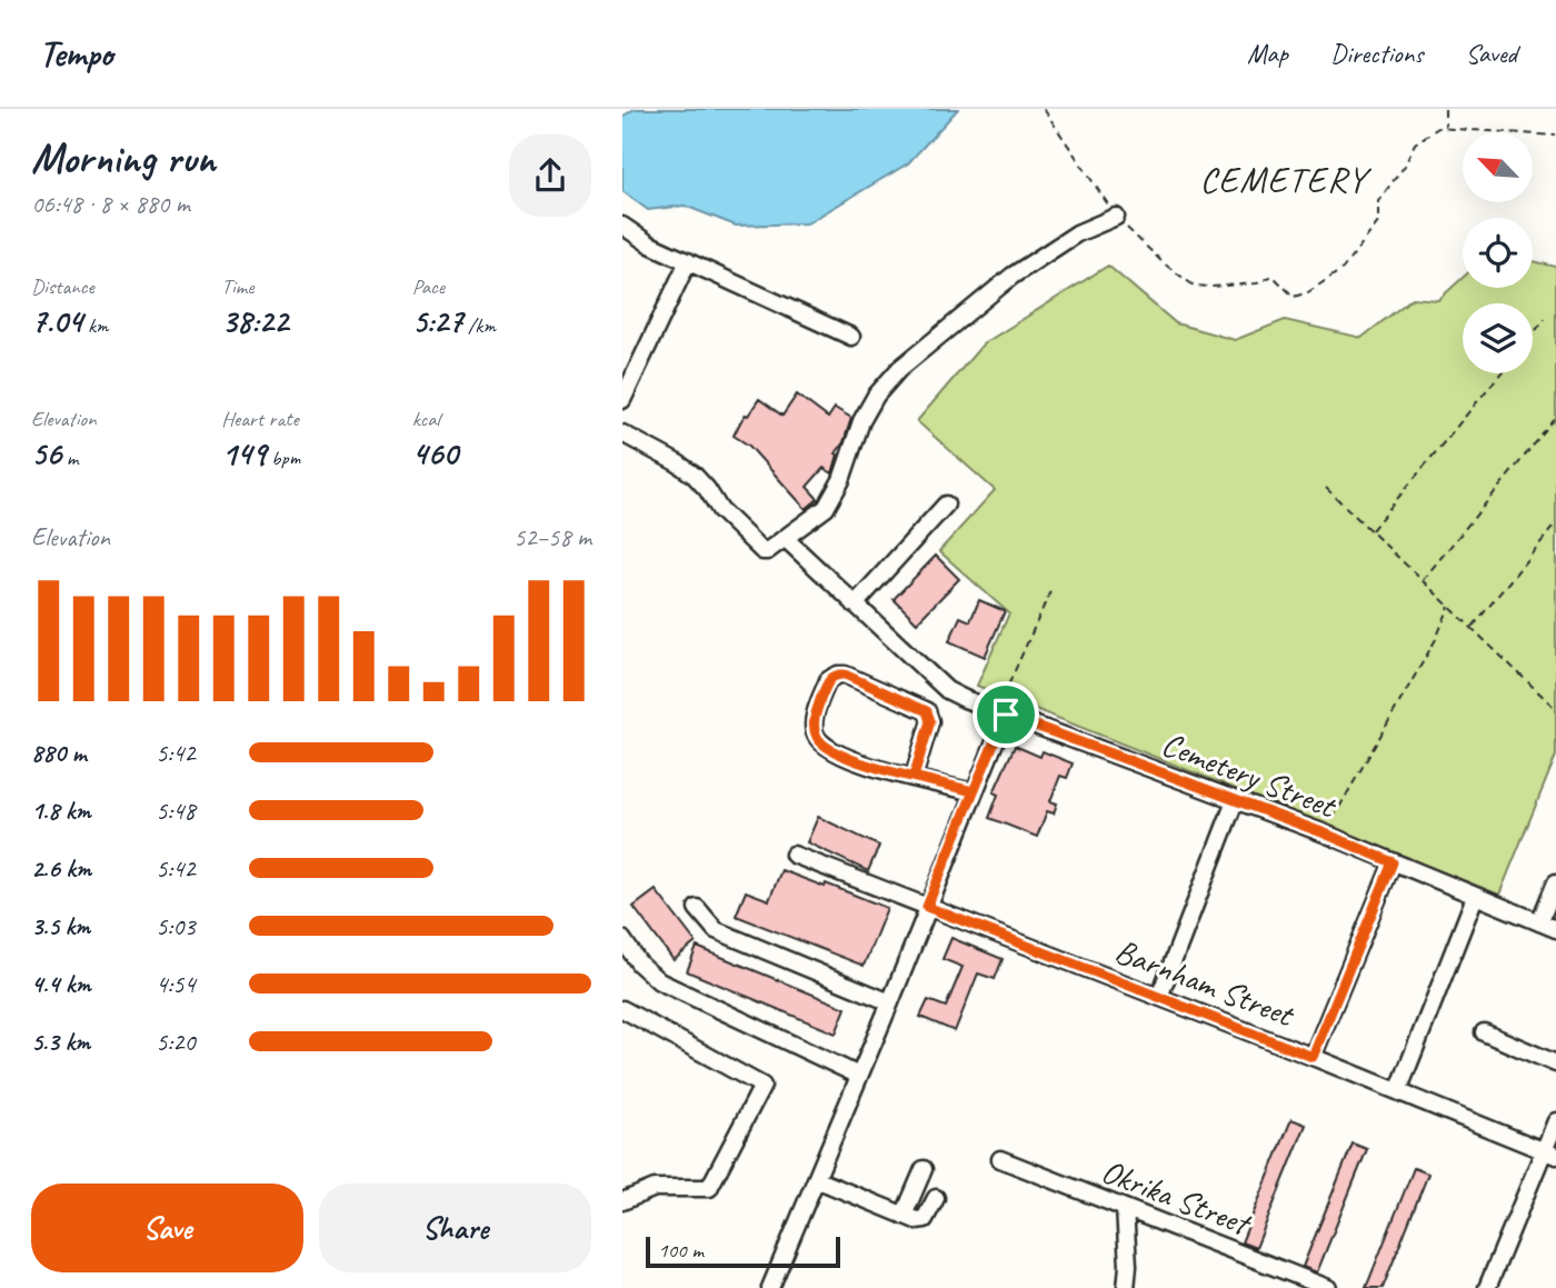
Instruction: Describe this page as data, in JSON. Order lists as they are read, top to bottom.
{
  "streets": {
    "street": ["Cemetery Street", "Barnham Street", "Okrika Street"]
  },
  "districts": ["CEMETERY"],
  "scale_bar": "100 m",
  "north": "top left",
  "page": {
    "header": "Tempo",
    "nav": ["Map", "Directions", "Saved"],
    "heading": ["Morning run", "06:48 · 8 × 880 m"],
    "stats": [
      ["Distance", "7.04 km"],
      ["Time", "38:22"],
      ["Pace", "5:27 /km"],
      ["Elevation", "56 m"],
      ["Heart rate", "149 bpm"],
      ["kcal", "460"]
    ],
    "chart": ["Elevation", "52–58 m"],
    "list": [
      {
        "name": "880 m",
        "note": "5:42"
      },
      {
        "name": "1.8 km",
        "note": "5:48"
      },
      {
        "name": "2.6 km",
        "note": "5:42"
      },
      {
        "name": "3.5 km",
        "note": "5:03"
      },
      {
        "name": "4.4 km",
        "note": "4:54"
      },
      {
        "name": "5.3 km",
        "note": "5:20"
      }
    ],
    "buttons": ["Save", "Share"],
    "scale": "100 m"
  }
}
